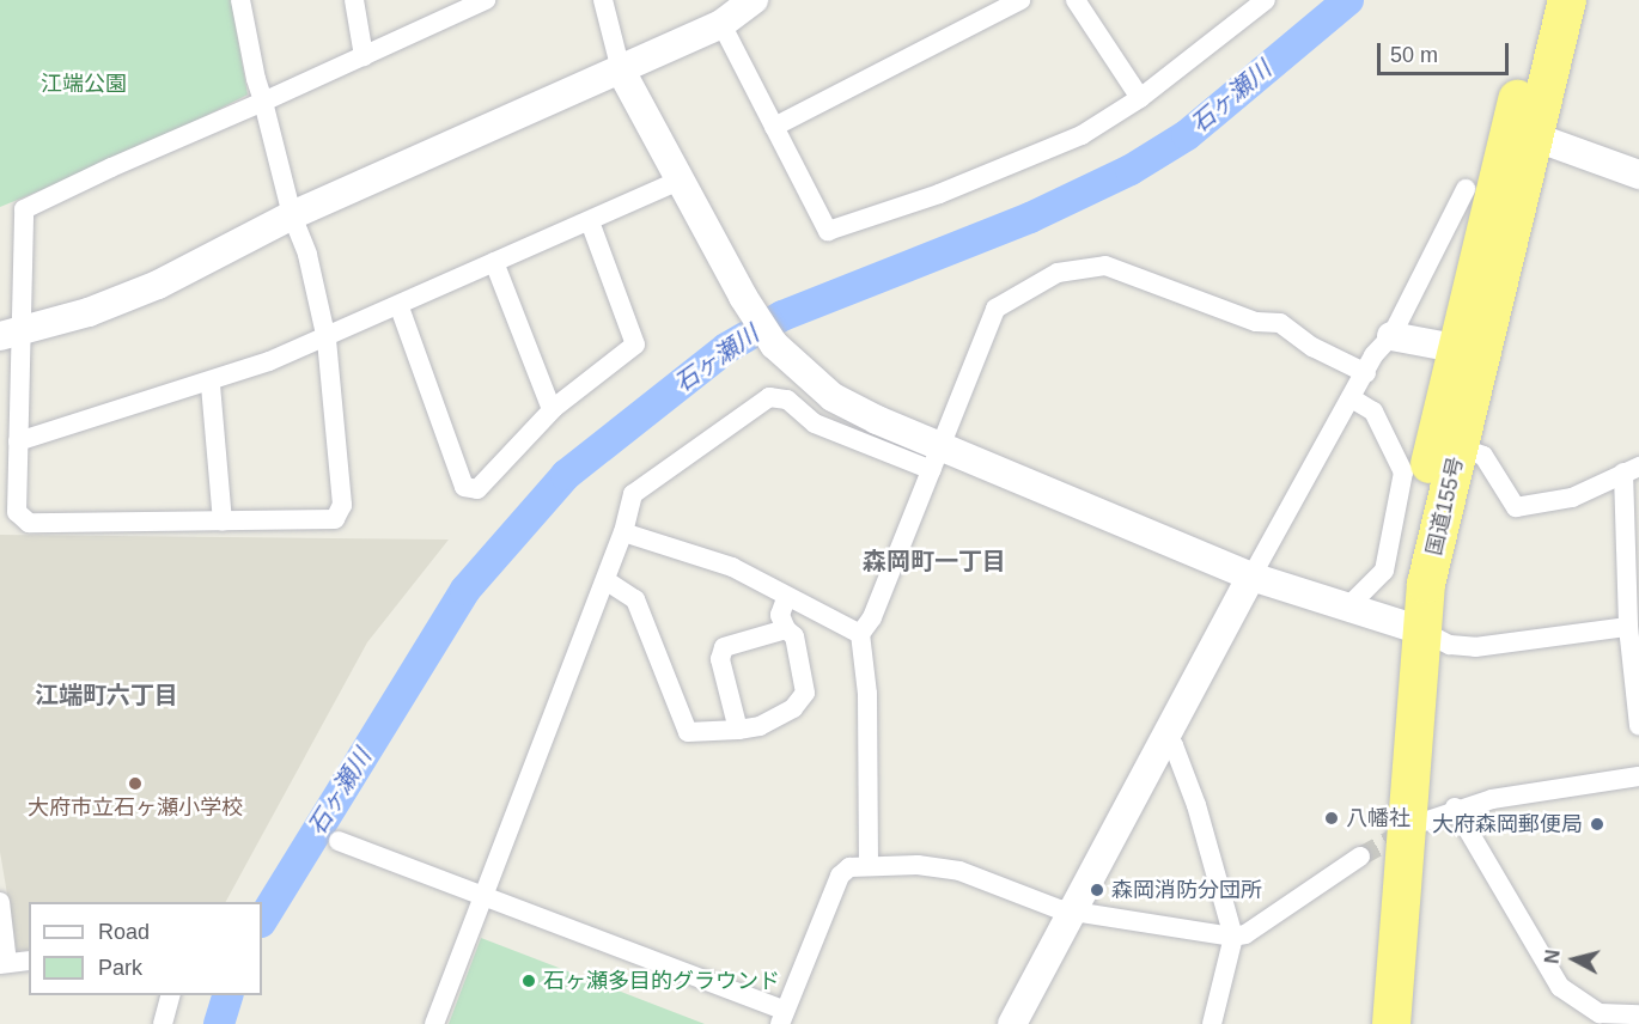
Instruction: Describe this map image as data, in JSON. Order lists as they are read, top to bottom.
{
  "streets": {
    "highway": ["国道155号"]
  },
  "districts": ["森岡町一丁目", "江端町六丁目"],
  "water": ["石ヶ瀬川"],
  "parks": ["江端公園"],
  "places": [
    "大府市立石ヶ瀬小学校",
    "八幡社",
    "大府森岡郵便局",
    "森岡消防分団所",
    "石ヶ瀬多目的グラウンド"
  ],
  "legend": ["Road", "Park"],
  "scale_bar": "50 m",
  "north": "left"
}
